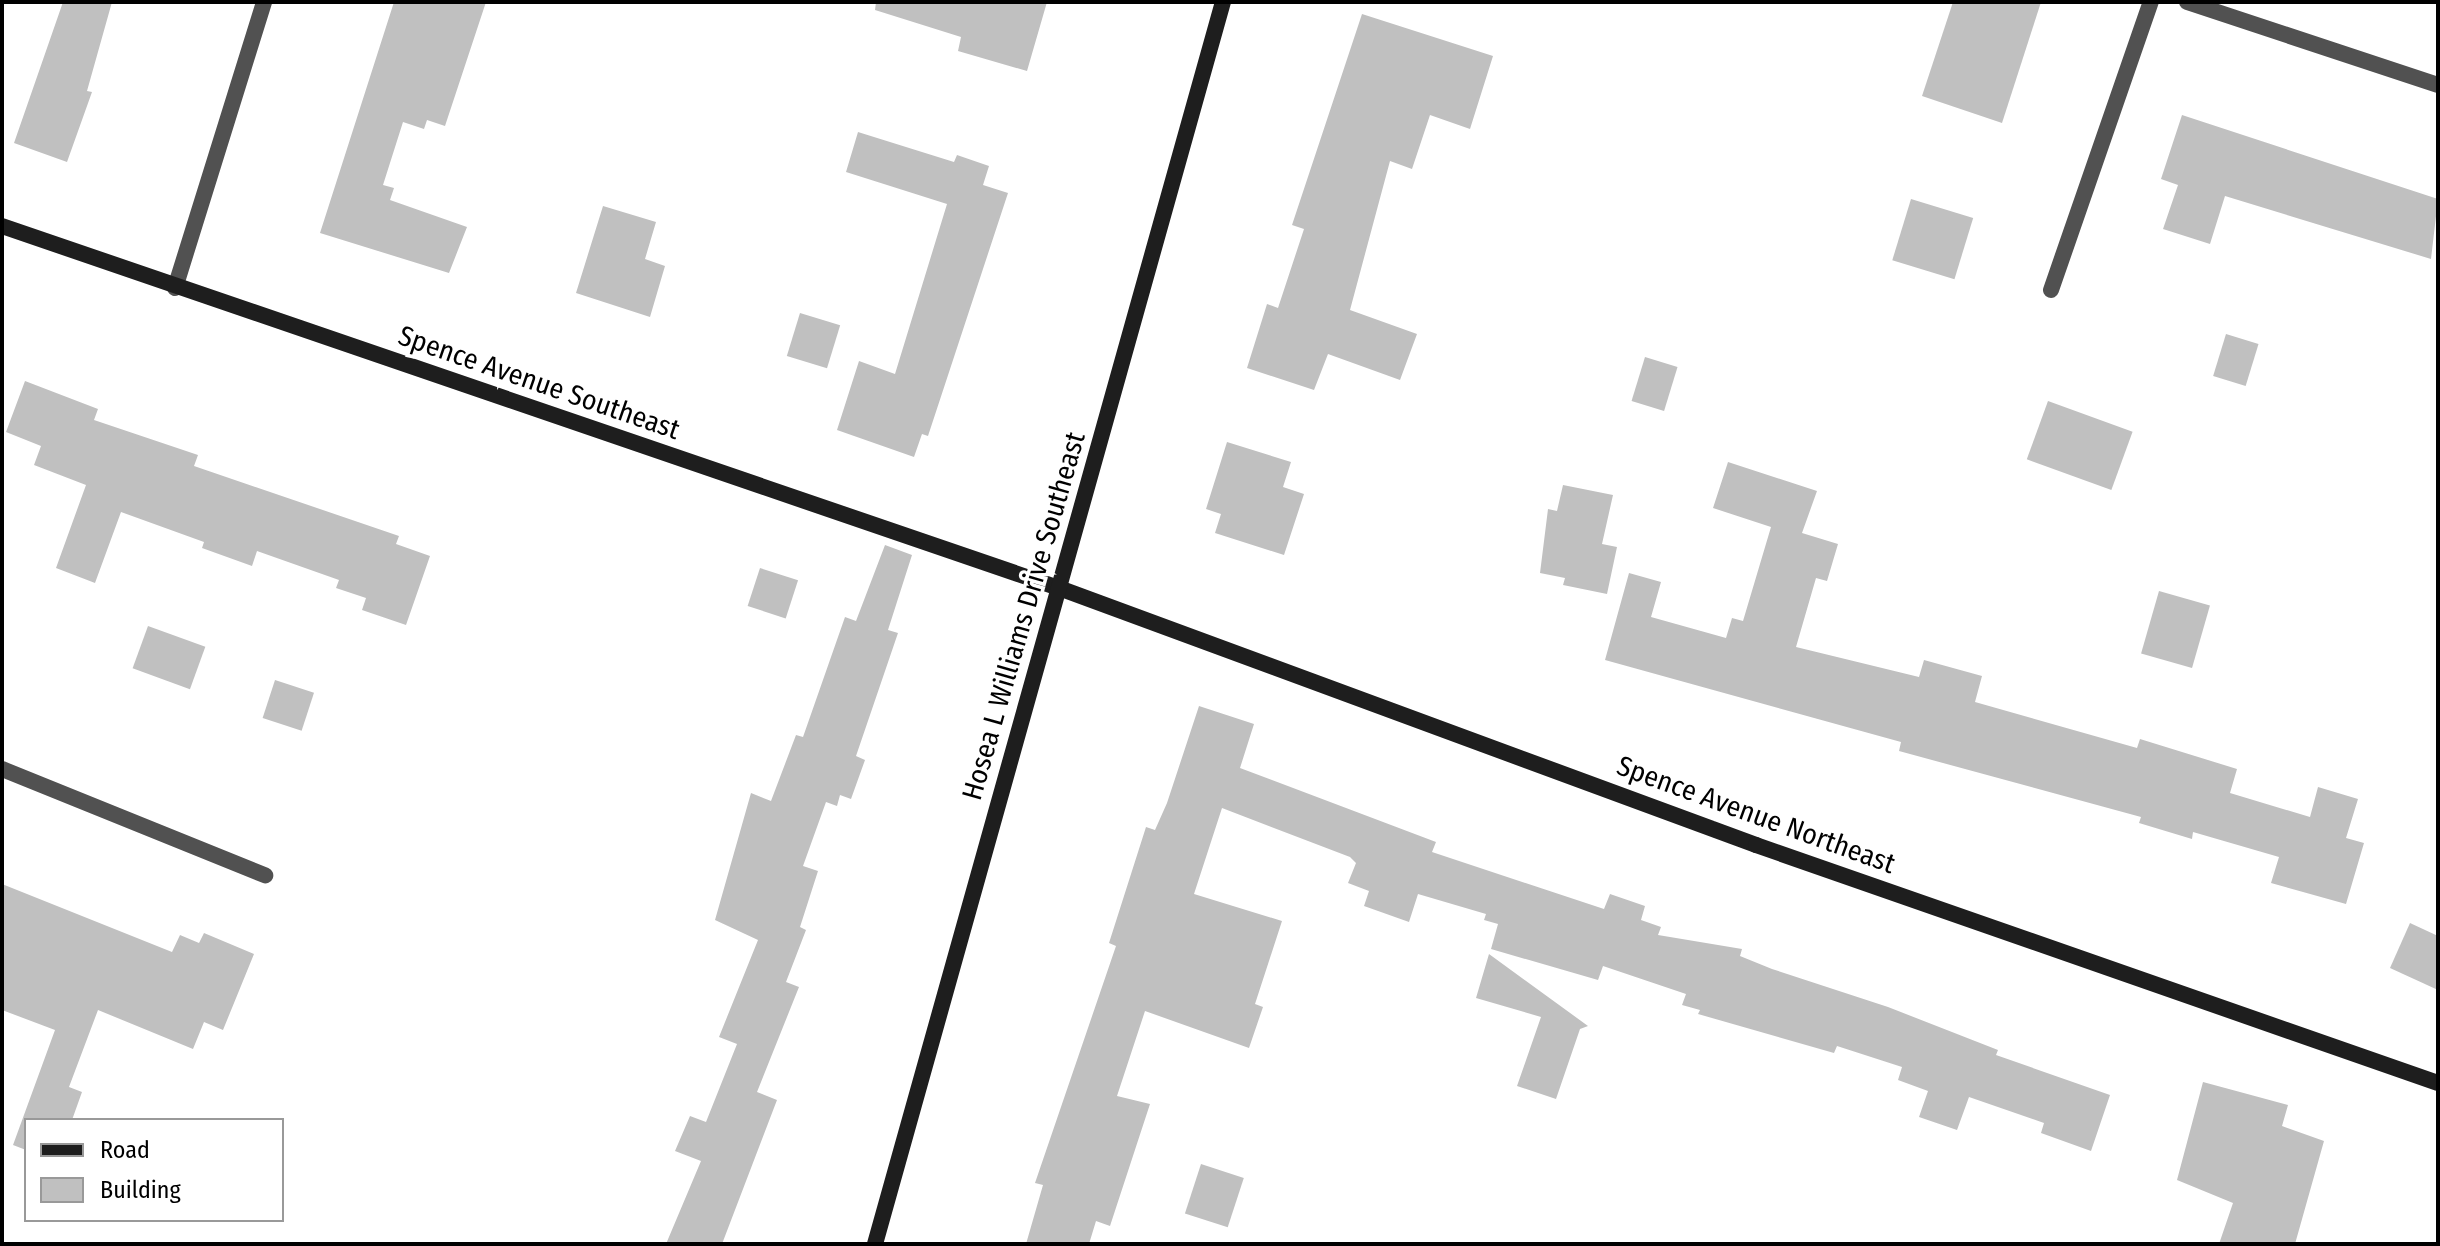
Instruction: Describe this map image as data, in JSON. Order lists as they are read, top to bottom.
{
  "streets": {
    "street": ["Spence Avenue Southeast", "Hosea L Williams Drive Southeast", "Spence Avenue Northeast"]
  },
  "crossings": [
    ["Spence Avenue Southeast", "Hosea L Williams Drive Southeast"],
    ["Spence Avenue Southeast", "Spence Avenue Northeast"],
    ["Hosea L Williams Drive Southeast", "Spence Avenue Northeast"]
  ],
  "legend": ["Road", "Building"]
}
